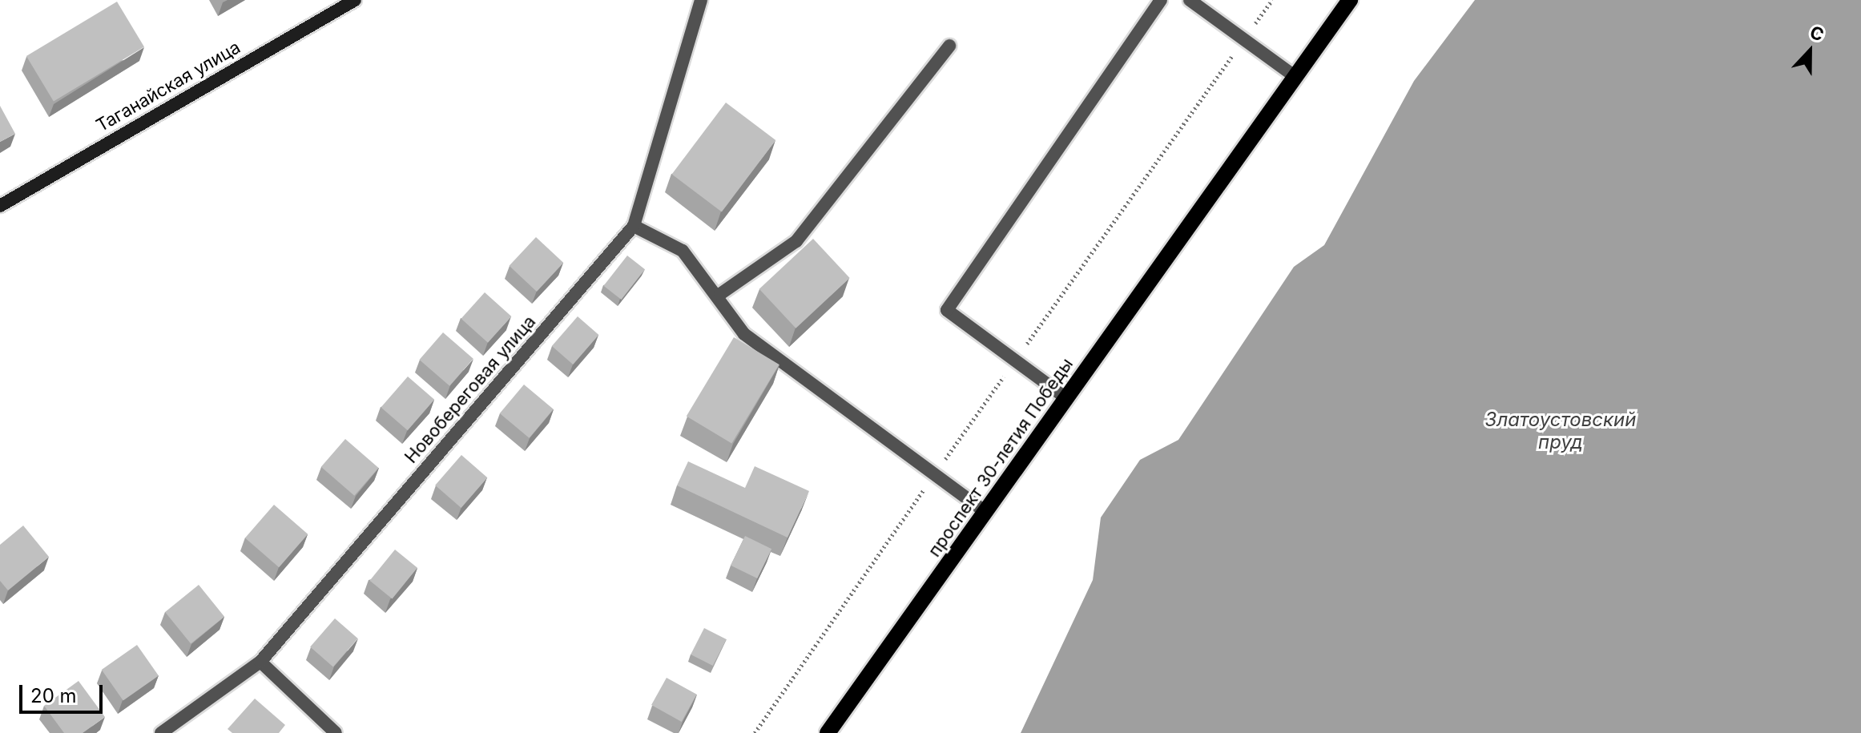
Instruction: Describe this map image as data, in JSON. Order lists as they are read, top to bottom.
{
  "streets": {
    "main road": ["Таганайская улица", "проспект 30-летия Победы"],
    "street": ["Новобереговая улица"]
  },
  "water": ["Златоустовский пруд"],
  "scale_bar": "20 m",
  "north": "top"
}
